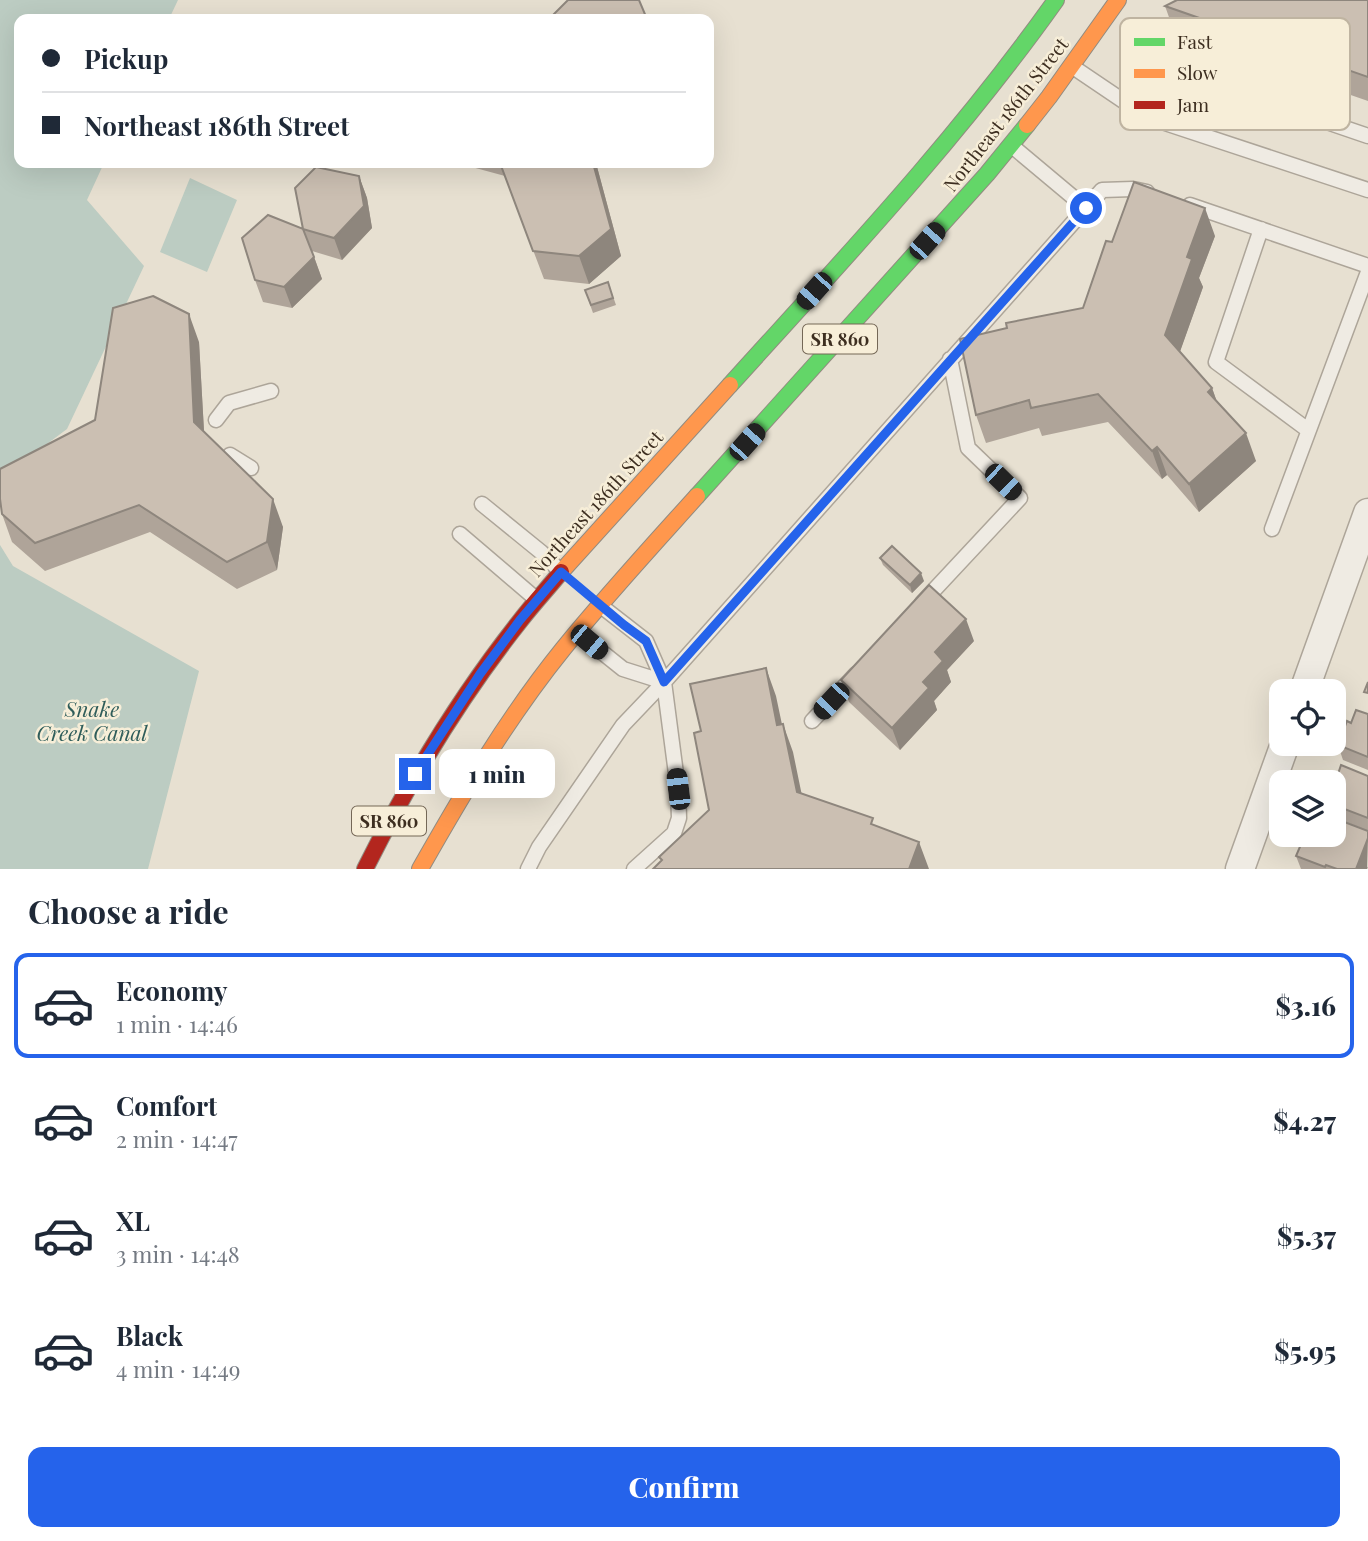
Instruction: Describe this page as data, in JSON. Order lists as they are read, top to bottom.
{
  "streets": {
    "main road": ["Northeast 186th Street", "SR 860"]
  },
  "water": ["Snake Creek Canal"],
  "legend": ["Fast", "Slow", "Jam"],
  "page": {
    "banner": ["Pickup", "Northeast 186th Street"],
    "bubble": "1 min",
    "heading": "Choose a ride",
    "list": [
      {
        "name": "Economy",
        "note": "1 min · 14:46",
        "value": "$3.16"
      },
      {
        "name": "Comfort",
        "note": "2 min · 14:47",
        "value": "$4.27"
      },
      {
        "name": "XL",
        "note": "3 min · 14:48",
        "value": "$5.37"
      },
      {
        "name": "Black",
        "note": "4 min · 14:49",
        "value": "$5.95"
      }
    ],
    "buttons": "Confirm"
  }
}
